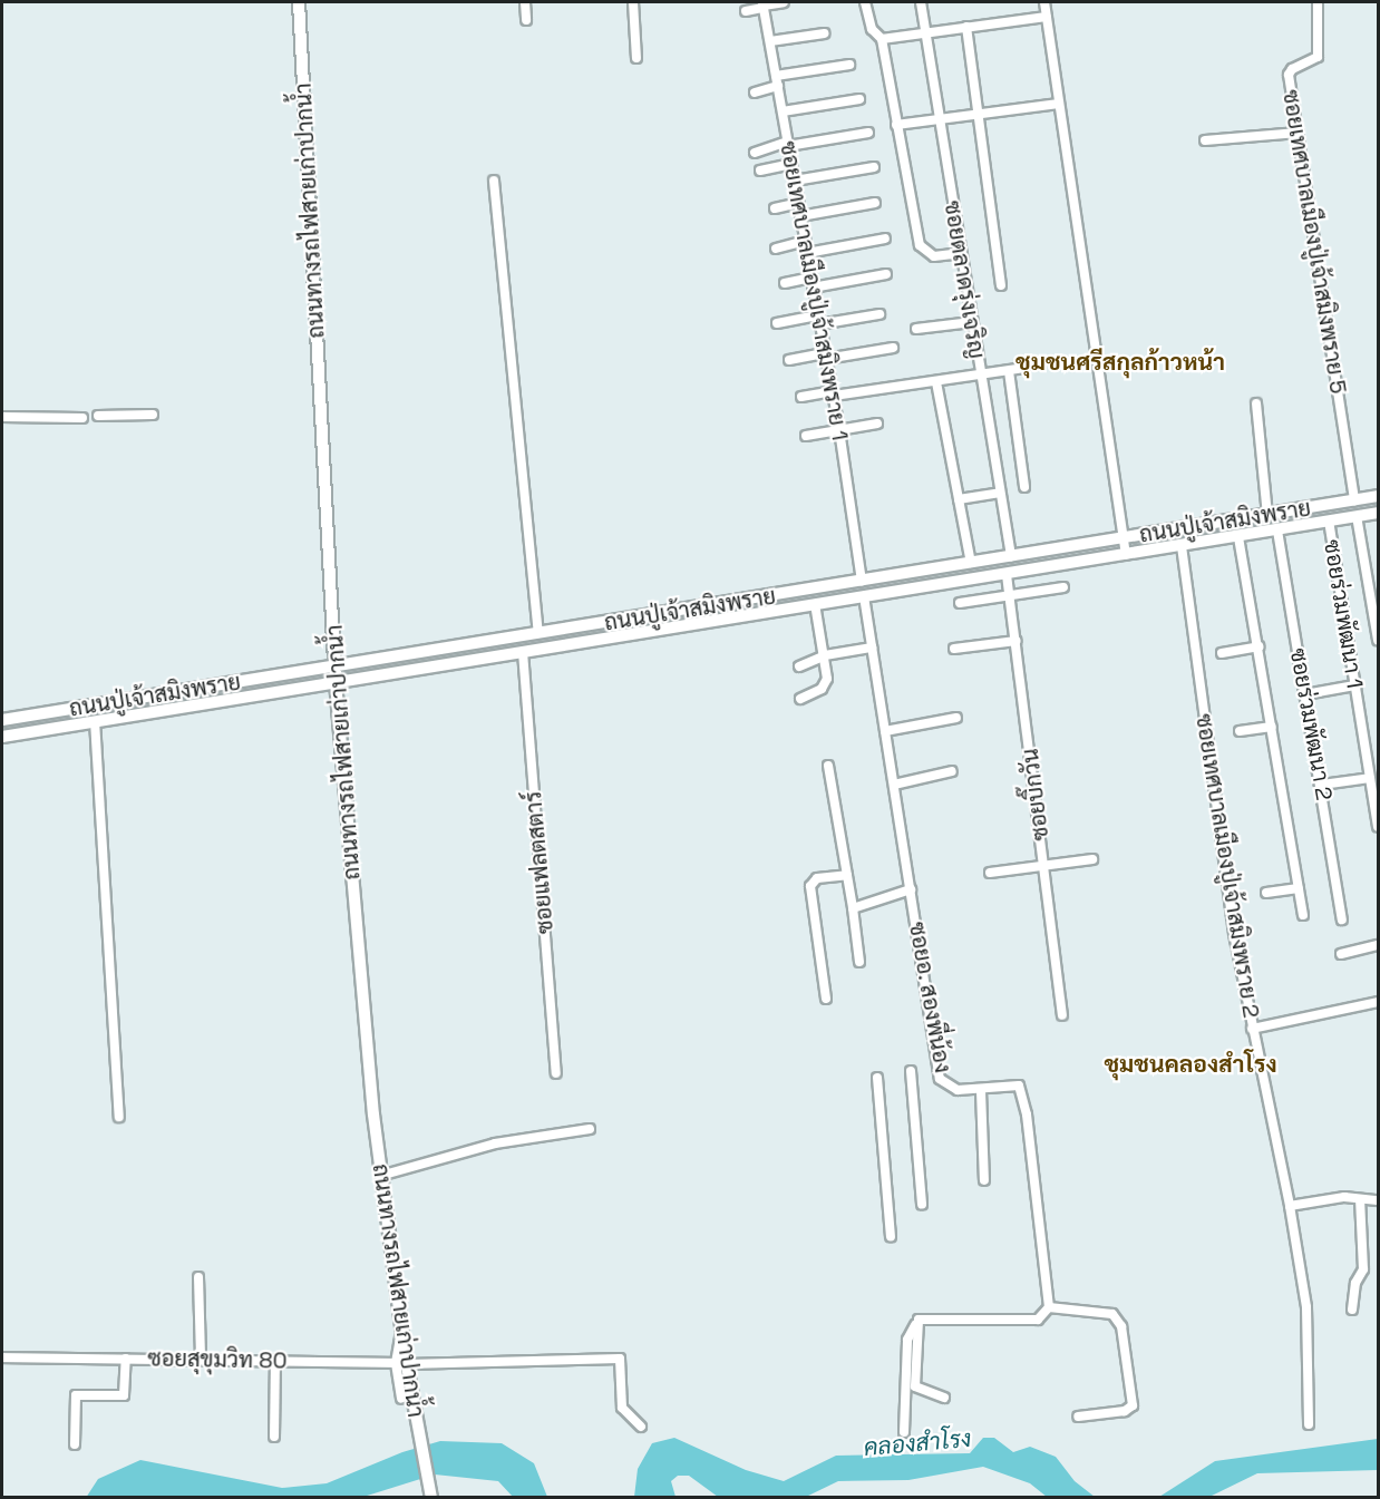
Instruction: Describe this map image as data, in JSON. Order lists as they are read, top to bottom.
{
  "streets": {
    "main road": ["ถนนทางรถไฟสายเก่าปากน้ำ", "ถนนปู่เจ้าสมิงพราย"],
    "street": [
      "ซอยเทศบาลเมืองปู่เจ้าสมิงพราย 5",
      "ซอยตลาดรุ่งเจริญ",
      "ซอยเทศบาลเมืองปู่เจ้าสมิงพราย 1",
      "ซอยร่วมพัฒนา 1",
      "ซอยร่วมพัฒนา 2",
      "ซอยบิ๊กวัน",
      "ซอยแฟลตสตาร์",
      "ซอยเทศบาลเมืองปู่เจ้าสมิงพราย 2",
      "ซอยอ. สองพี่น้อง",
      "ซอยสุขุมวิท 80"
    ]
  },
  "crossings": [
    ["ถนนทางรถไฟสายเก่าปากน้ำ", "ถนนปู่เจ้าสมิงพราย"],
    ["ถนนทางรถไฟสายเก่าปากน้ำ", "ซอยสุขุมวิท 80"],
    ["ซอยเทศบาลเมืองปู่เจ้าสมิงพราย 5", "ถนนปู่เจ้าสมิงพราย"],
    ["ซอยตลาดรุ่งเจริญ", "ถนนปู่เจ้าสมิงพราย"],
    ["ซอยเทศบาลเมืองปู่เจ้าสมิงพราย 1", "ถนนปู่เจ้าสมิงพราย"],
    ["ถนนปู่เจ้าสมิงพราย", "ซอยร่วมพัฒนา 1"],
    ["ถนนปู่เจ้าสมิงพราย", "ซอยร่วมพัฒนา 2"],
    ["ถนนปู่เจ้าสมิงพราย", "ซอยบิ๊กวัน"],
    ["ถนนปู่เจ้าสมิงพราย", "ซอยแฟลตสตาร์"],
    ["ถนนปู่เจ้าสมิงพราย", "ซอยเทศบาลเมืองปู่เจ้าสมิงพราย 2"],
    ["ถนนปู่เจ้าสมิงพราย", "ซอยอ. สองพี่น้อง"]
  ],
  "districts": ["ชุมชนศรีสกุลก้าวหน้า", "ชุมชนคลองสำโรง"],
  "water": ["คลองสำโรง"]
}
